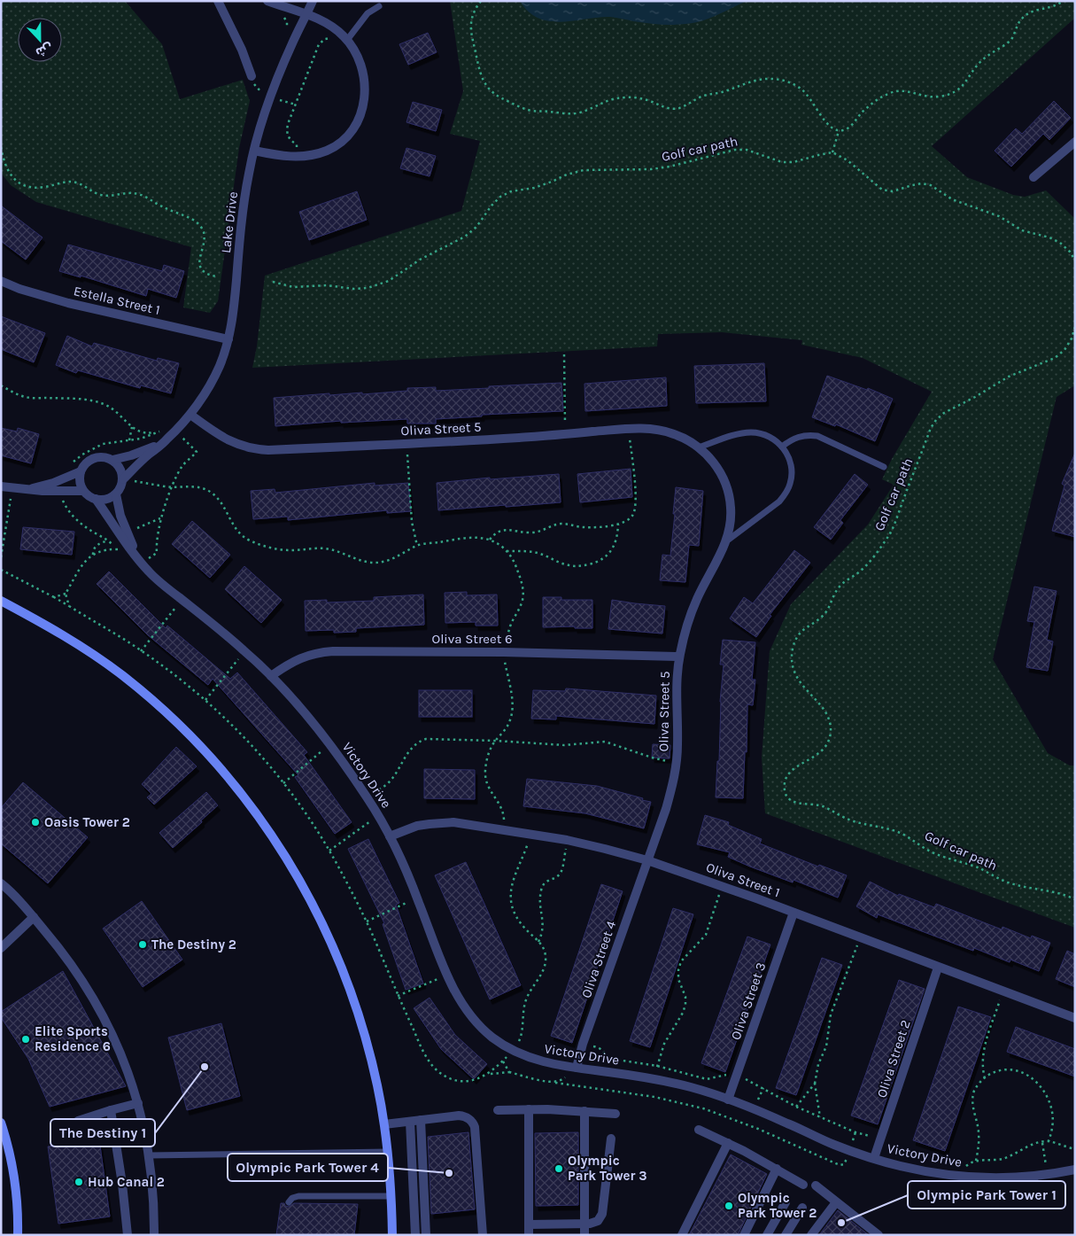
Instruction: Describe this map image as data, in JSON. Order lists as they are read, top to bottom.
{
  "streets": {
    "street": [
      "Lake Drive",
      "Estella Street 1",
      "Oliva Street 5",
      "Oliva Street 6",
      "Victory Drive",
      "Oliva Street 1",
      "Oliva Street 4",
      "Oliva Street 3",
      "Oliva Street 2"
    ],
    "path": ["Golf car path"]
  },
  "crossings": [
    ["Lake Drive", "Estella Street 1"],
    ["Lake Drive", "Oliva Street 5"],
    ["Lake Drive", "Victory Drive"],
    ["Oliva Street 5", "Oliva Street 6"],
    ["Oliva Street 5", "Oliva Street 1"],
    ["Oliva Street 5", "Oliva Street 4"],
    ["Oliva Street 6", "Victory Drive"],
    ["Victory Drive", "Oliva Street 1"],
    ["Victory Drive", "Oliva Street 4"],
    ["Victory Drive", "Oliva Street 3"],
    ["Victory Drive", "Oliva Street 2"],
    ["Oliva Street 1", "Oliva Street 4"],
    ["Oliva Street 1", "Oliva Street 3"],
    ["Oliva Street 1", "Oliva Street 2"]
  ],
  "places": [
    "Oasis Tower 2",
    "The Destiny 2",
    "Elite Sports Residence 6",
    "The Destiny 1",
    "Olympic Park Tower 3",
    "Olympic Park Tower 4",
    "Hub Canal 2",
    "Olympic Park Tower 2",
    "Olympic Park Tower 1"
  ],
  "north": "bottom"
}
